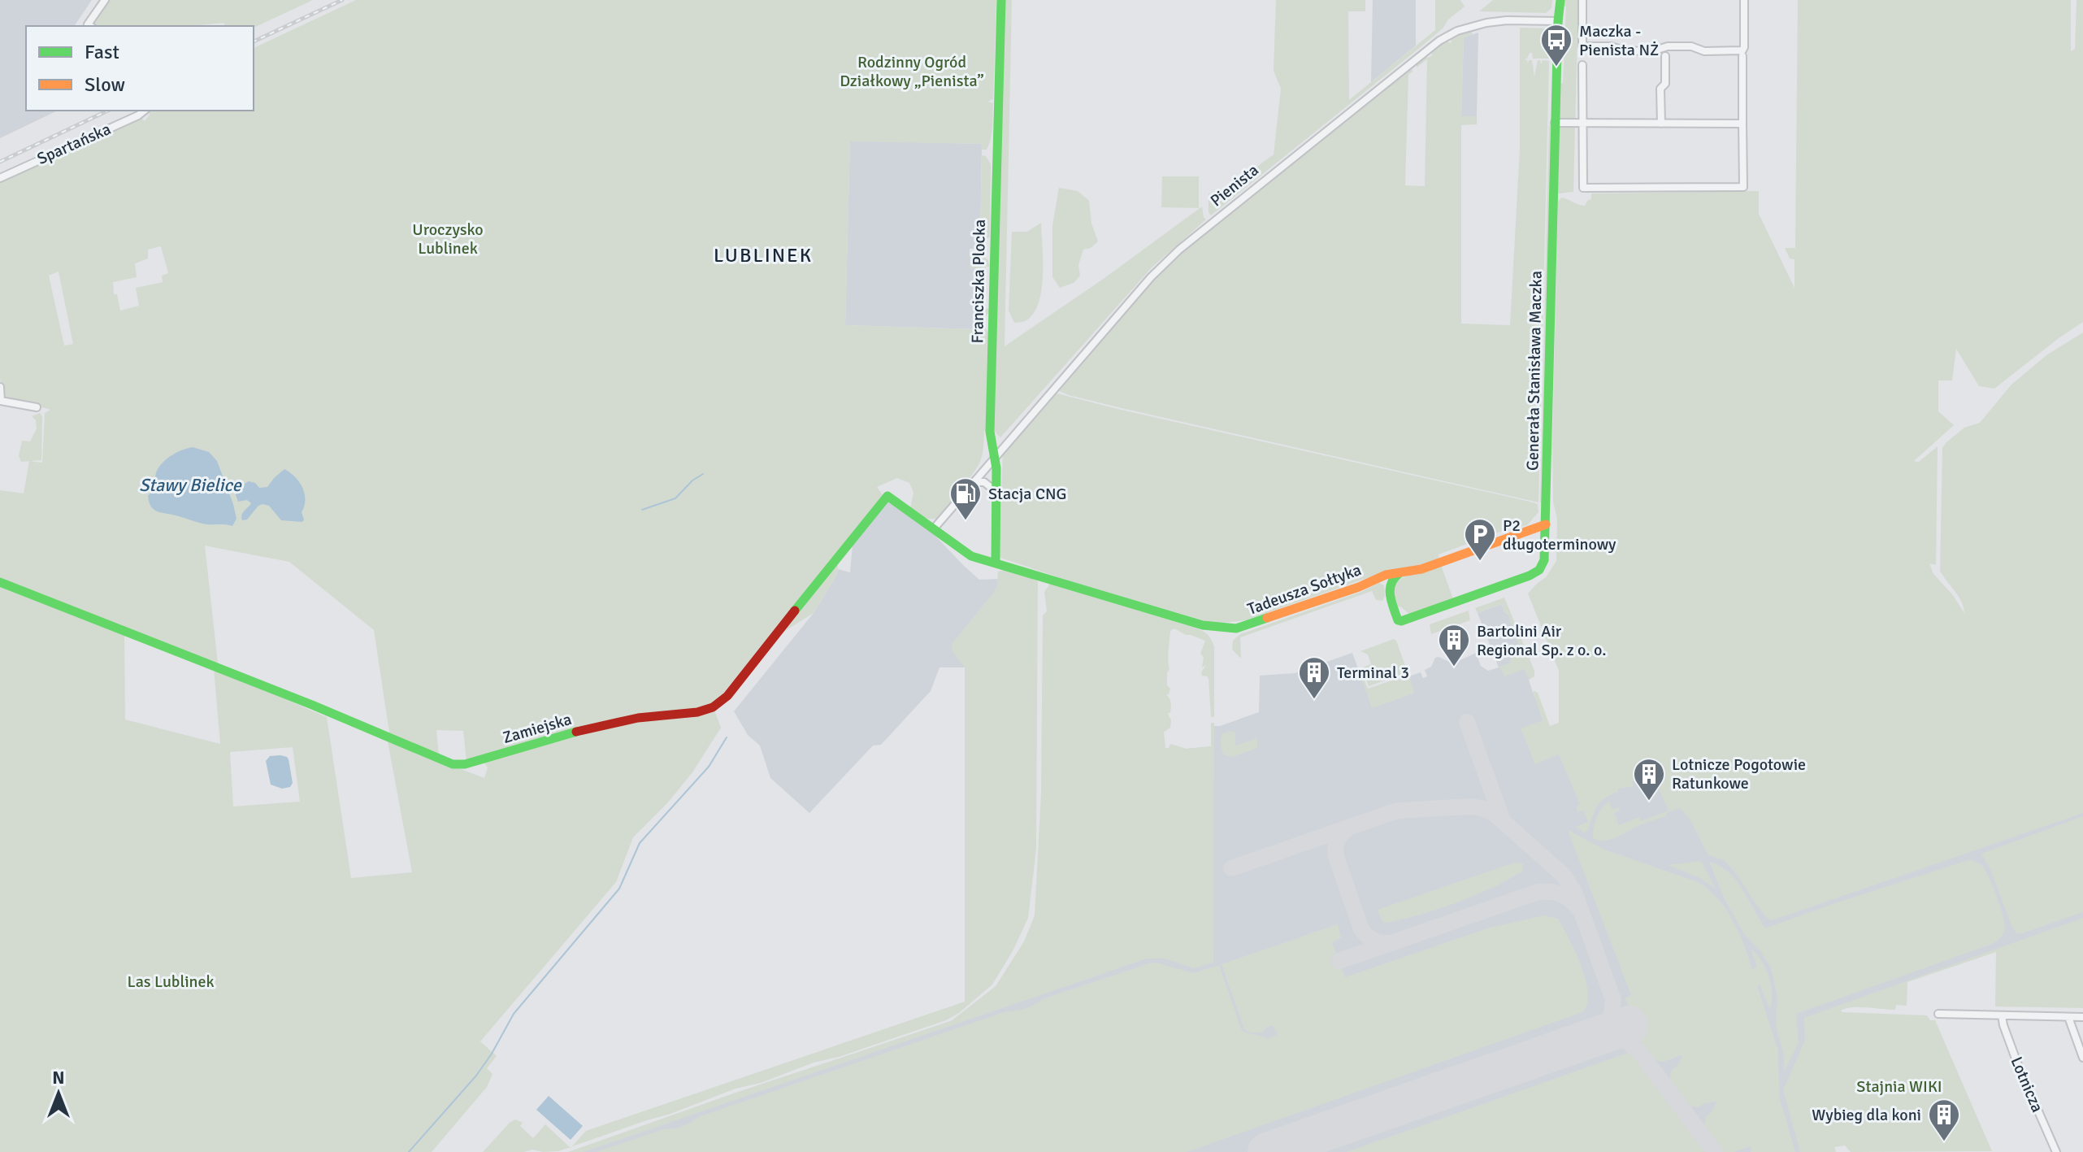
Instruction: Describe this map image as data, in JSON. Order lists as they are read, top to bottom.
{
  "streets": {
    "street": [
      "Spartańska",
      "Pienista",
      "Franciszka Plocka",
      "Generała Stanisława Maczka",
      "Tadeusza Sołtyka",
      "Zamiejska",
      "Lotnicza"
    ]
  },
  "crossings": [
    ["Pienista", "Franciszka Plocka"],
    ["Pienista", "Generała Stanisława Maczka"],
    ["Pienista", "Zamiejska"],
    ["Franciszka Plocka", "Tadeusza Sołtyka"],
    ["Franciszka Plocka", "Zamiejska"],
    ["Generała Stanisława Maczka", "Tadeusza Sołtyka"],
    ["Tadeusza Sołtyka", "Zamiejska"]
  ],
  "districts": ["LUBLINEK"],
  "water": ["Stawy Bielice"],
  "parks": [
    "Rodzinny Ogród Działkowy „Pienista”",
    "Uroczysko Lublinek",
    "Las Lublinek",
    "Stajnia WIKI"
  ],
  "places": {
    "bus stop": ["Maczka - Pienista NŻ"],
    "fuel station": ["Stacja CNG"],
    "parking": ["P2 długoterminowy"],
    "building": [
      "Bartolini Air Regional Sp. z o. o.",
      "Terminal 3",
      "Lotnicze Pogotowie Ratunkowe",
      "Wybieg dla koni"
    ]
  },
  "legend": ["Fast", "Slow"],
  "north": "top"
}
